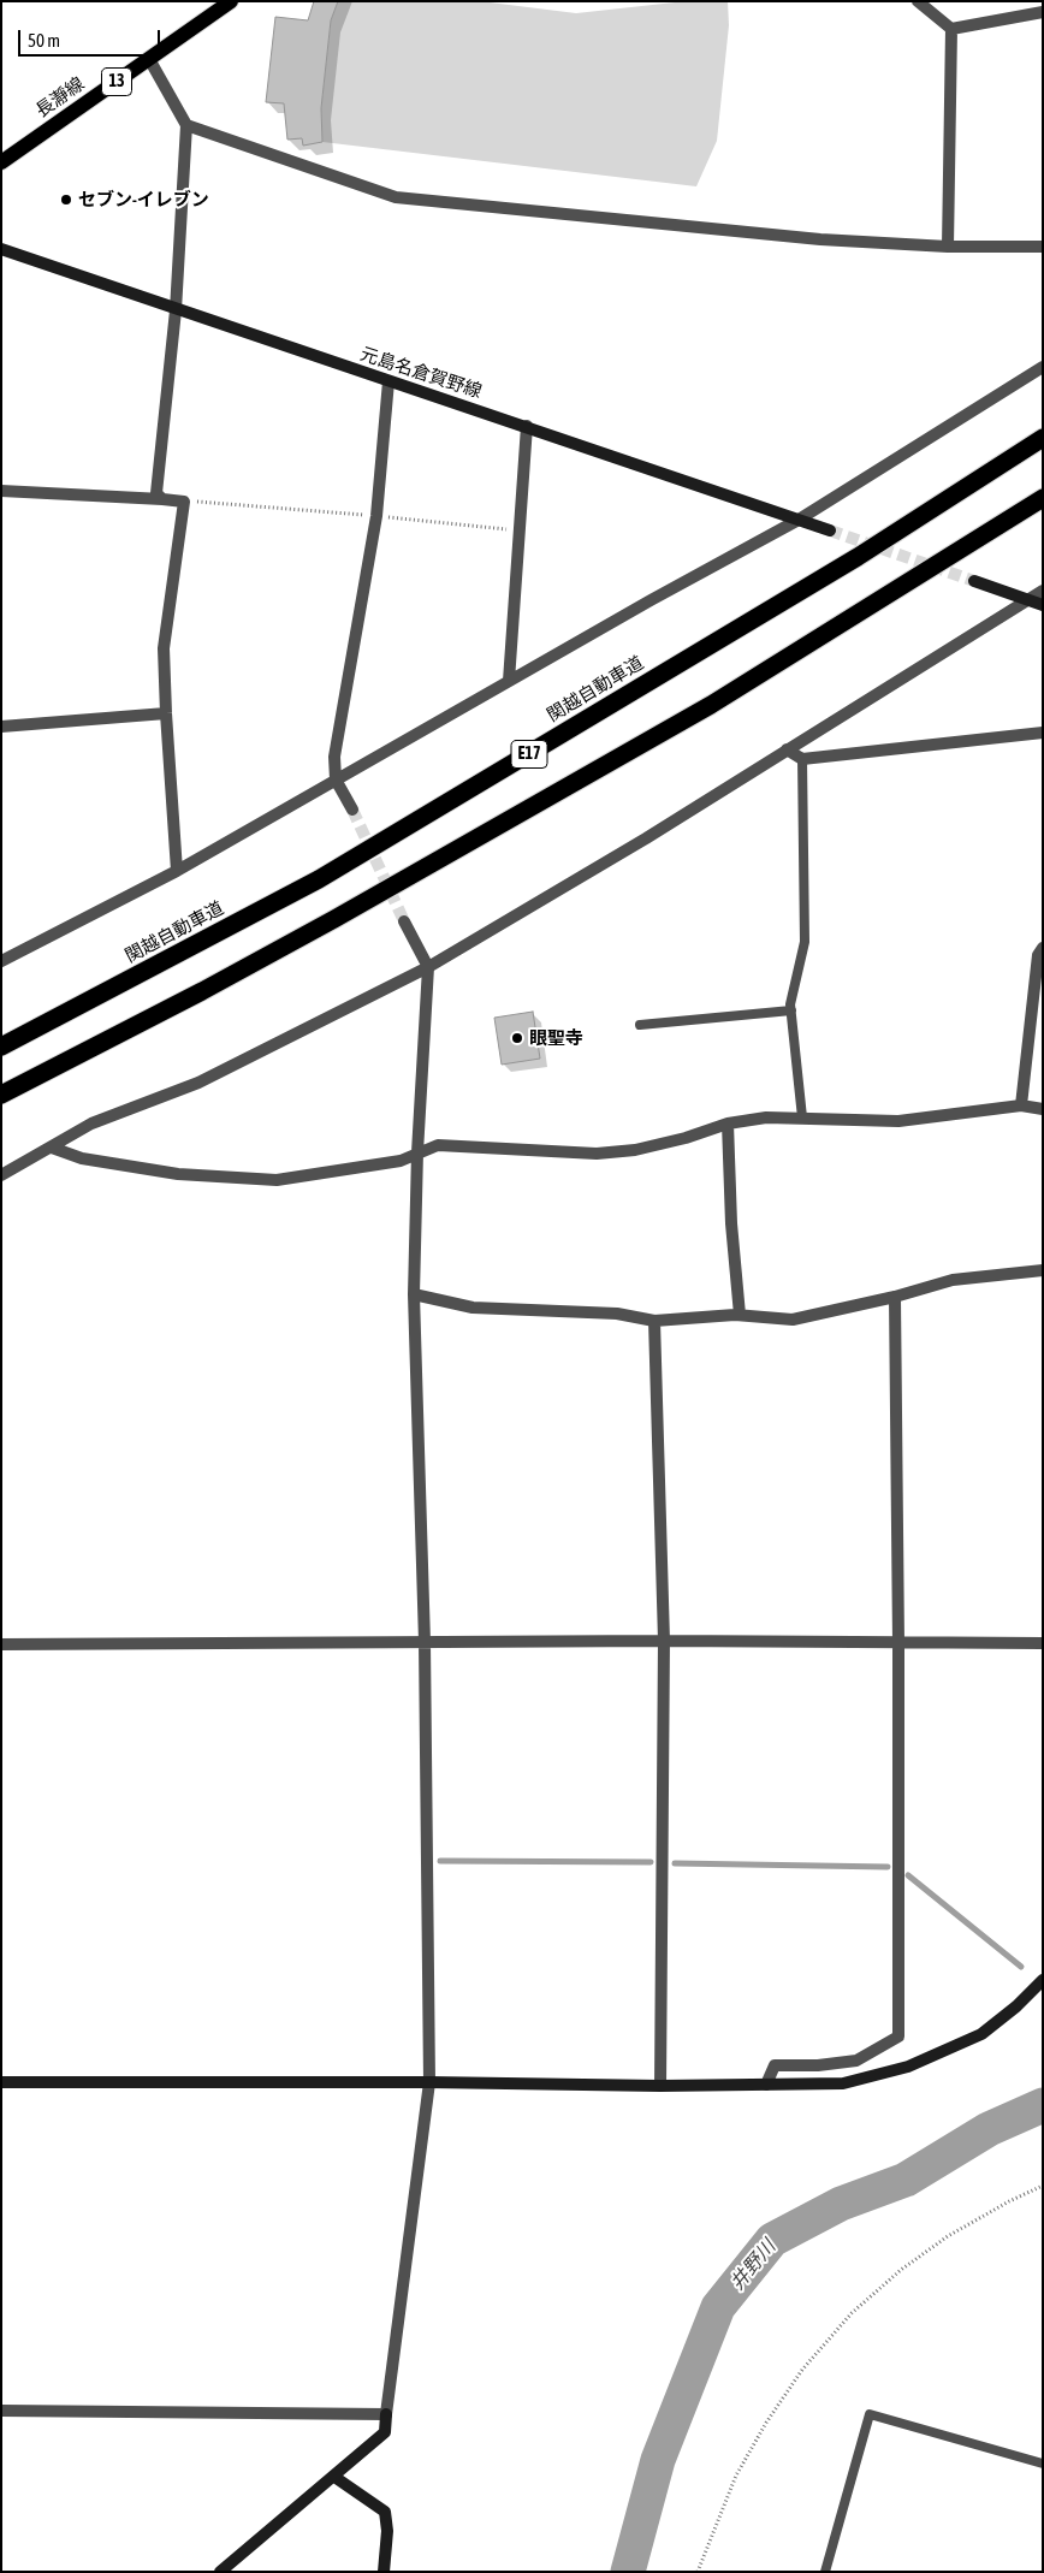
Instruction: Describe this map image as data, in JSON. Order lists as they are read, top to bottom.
{
  "streets": {
    "highway": ["関越自動車道", "E17"],
    "main road": ["13", "長瀞線"],
    "street": ["元島名倉賀野線"]
  },
  "water": ["井野川"],
  "places": ["セブン-イレブン", "眼聖寺"],
  "scale_bar": "50 m"
}
